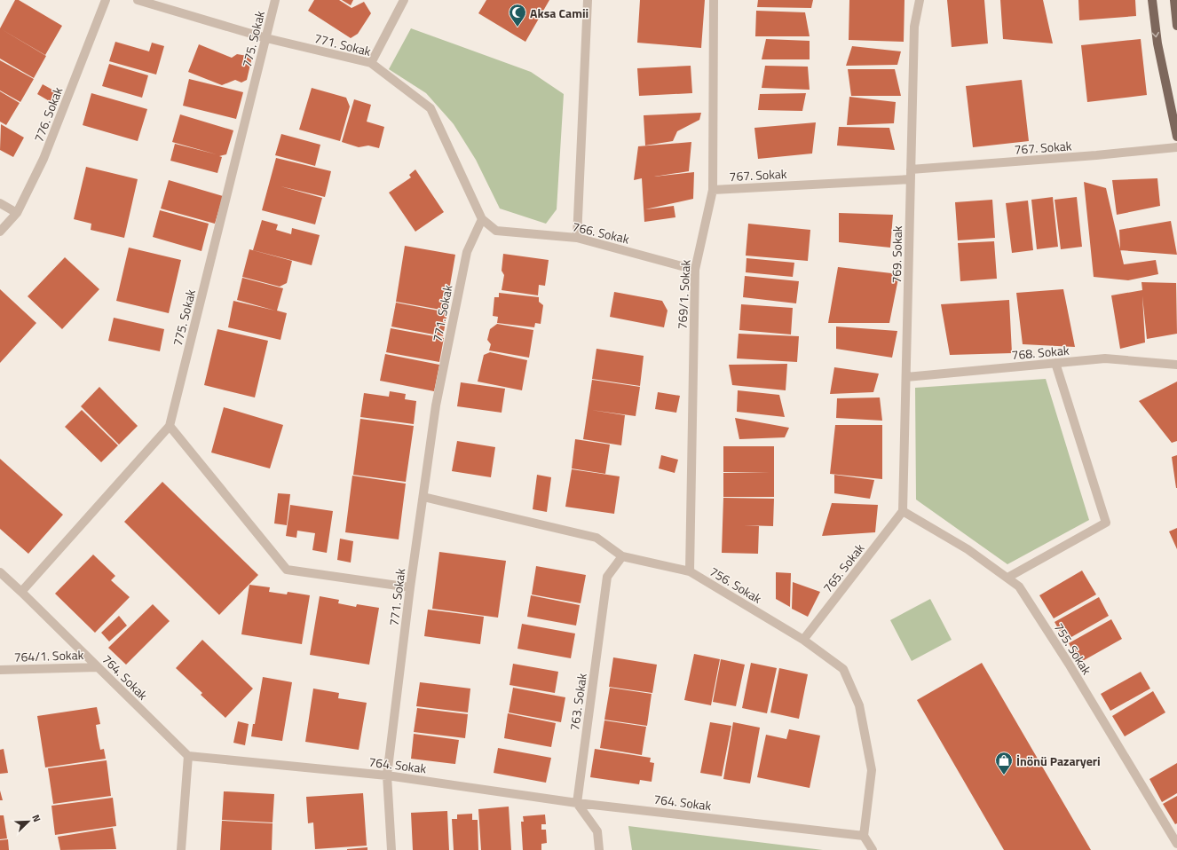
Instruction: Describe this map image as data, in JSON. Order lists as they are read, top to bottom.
{
  "streets": {
    "street": [
      "775. Sokak",
      "771. Sokak",
      "776. Sokak",
      "767. Sokak",
      "766. Sokak",
      "769. Sokak",
      "769/1. Sokak",
      "768. Sokak",
      "765. Sokak",
      "756. Sokak",
      "755. Sokak",
      "764/1. Sokak",
      "764. Sokak",
      "763. Sokak"
    ]
  },
  "crossings": [
    ["775. Sokak", "771. Sokak"],
    ["775. Sokak", "764. Sokak"],
    ["771. Sokak", "766. Sokak"],
    ["771. Sokak", "756. Sokak"],
    ["771. Sokak", "764. Sokak"],
    ["767. Sokak", "769. Sokak"],
    ["767. Sokak", "769/1. Sokak"],
    ["766. Sokak", "769/1. Sokak"],
    ["769. Sokak", "768. Sokak"],
    ["769. Sokak", "765. Sokak"],
    ["769. Sokak", "755. Sokak"],
    ["769/1. Sokak", "756. Sokak"],
    ["765. Sokak", "756. Sokak"],
    ["765. Sokak", "755. Sokak"],
    ["756. Sokak", "764. Sokak"],
    ["756. Sokak", "763. Sokak"],
    ["764/1. Sokak", "764. Sokak"],
    ["764. Sokak", "763. Sokak"]
  ],
  "places": {
    "mosque": ["Aksa Camii"],
    "shop": ["İnönü Pazaryeri"]
  },
  "north": "top right"
}
